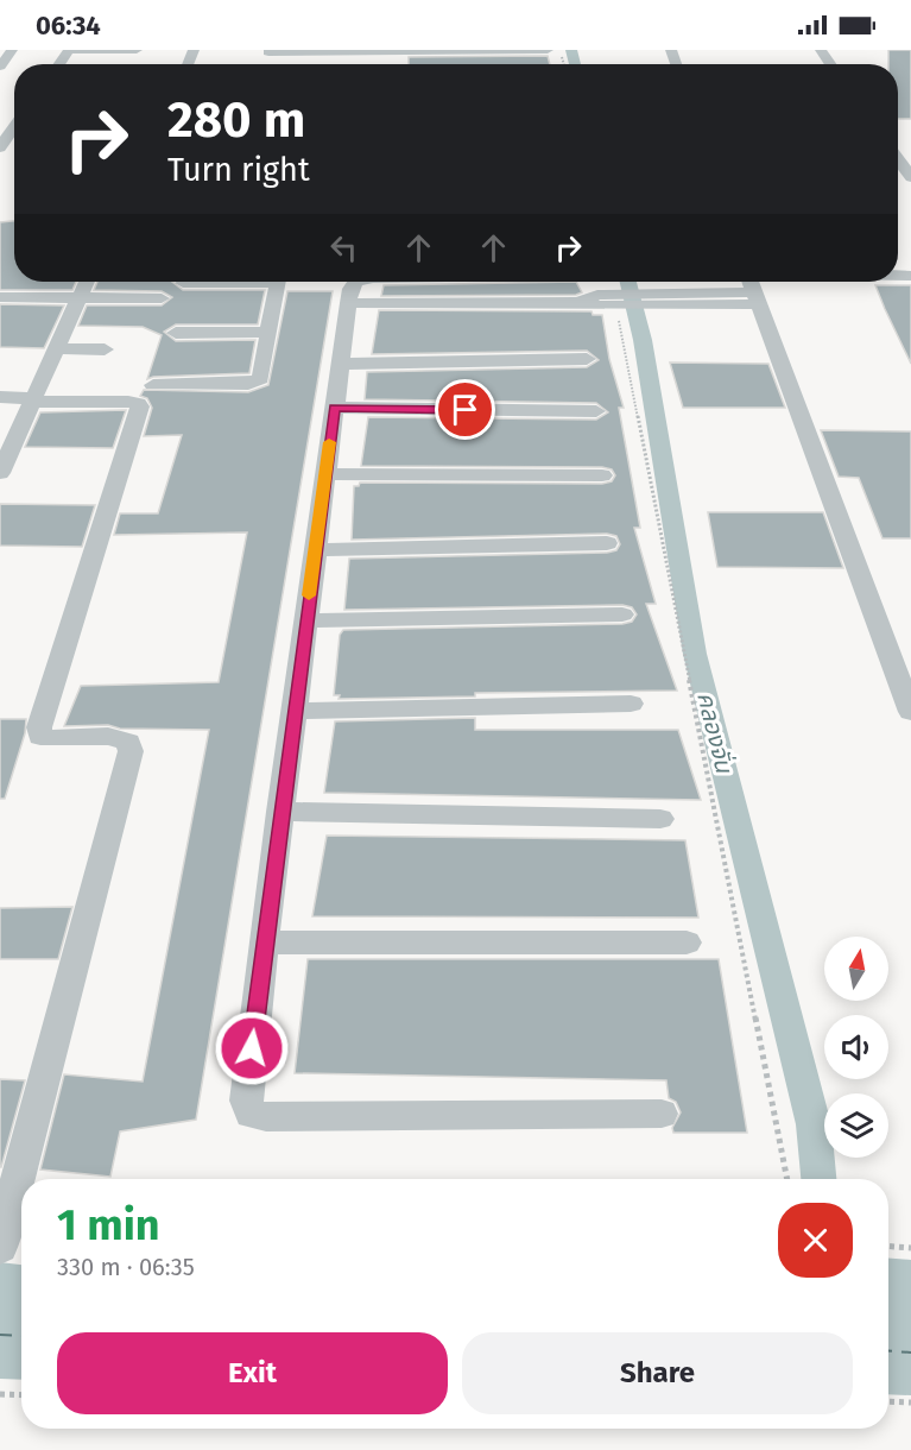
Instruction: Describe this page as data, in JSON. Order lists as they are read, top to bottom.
{
  "water": ["คลองจั่น"],
  "north": "top",
  "page": {
    "status": "06:34",
    "turn": ["280 m", "Turn right"],
    "heading": ["1 min", "330 m · 06:35"],
    "buttons": ["Exit", "Share"]
  }
}
